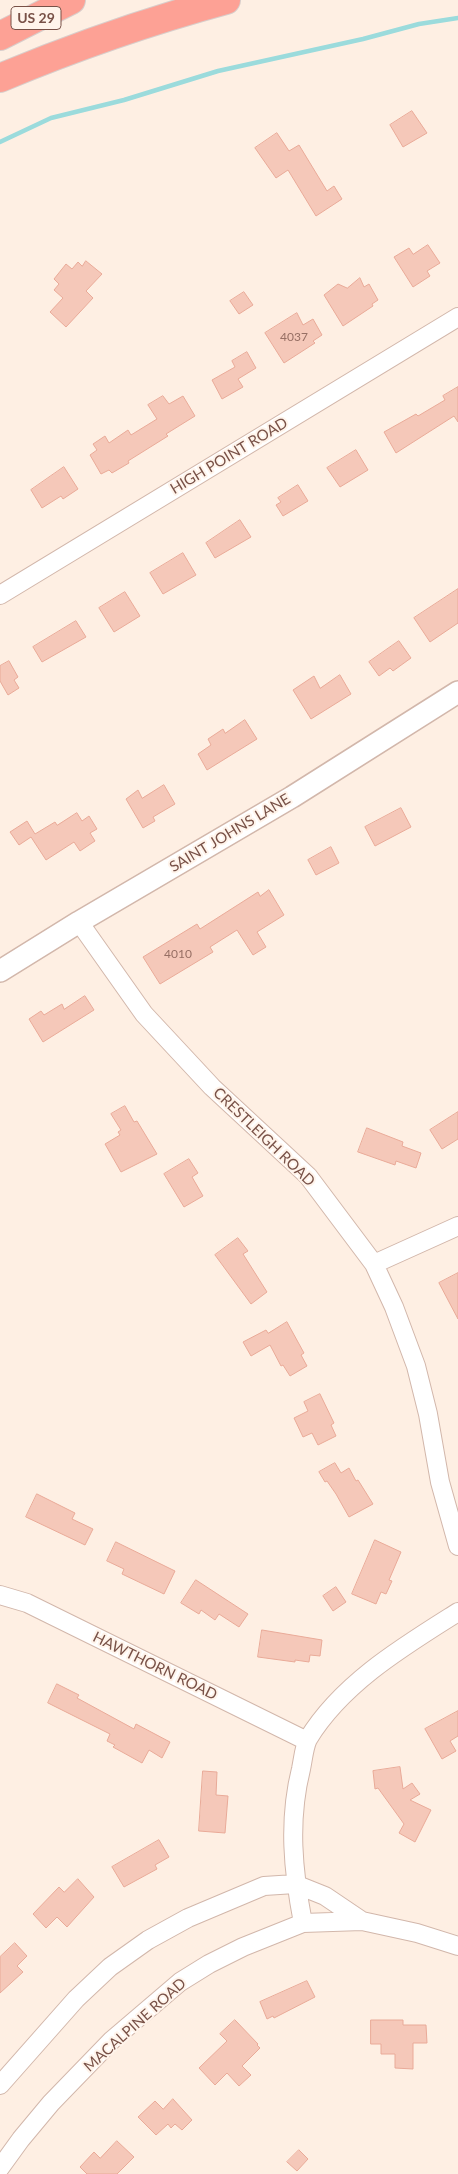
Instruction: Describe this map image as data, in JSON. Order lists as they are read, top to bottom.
{
  "streets": {
    "highway": ["US 29"],
    "street": [
      "HIGH POINT ROAD",
      "SAINT JOHNS LANE",
      "CRESTLEIGH ROAD",
      "HAWTHORN ROAD",
      "MACALPINE ROAD"
    ]
  },
  "crossings": [
    ["SAINT JOHNS LANE", "CRESTLEIGH ROAD"]
  ],
  "house_numbers": ["4037", "4010"]
}
